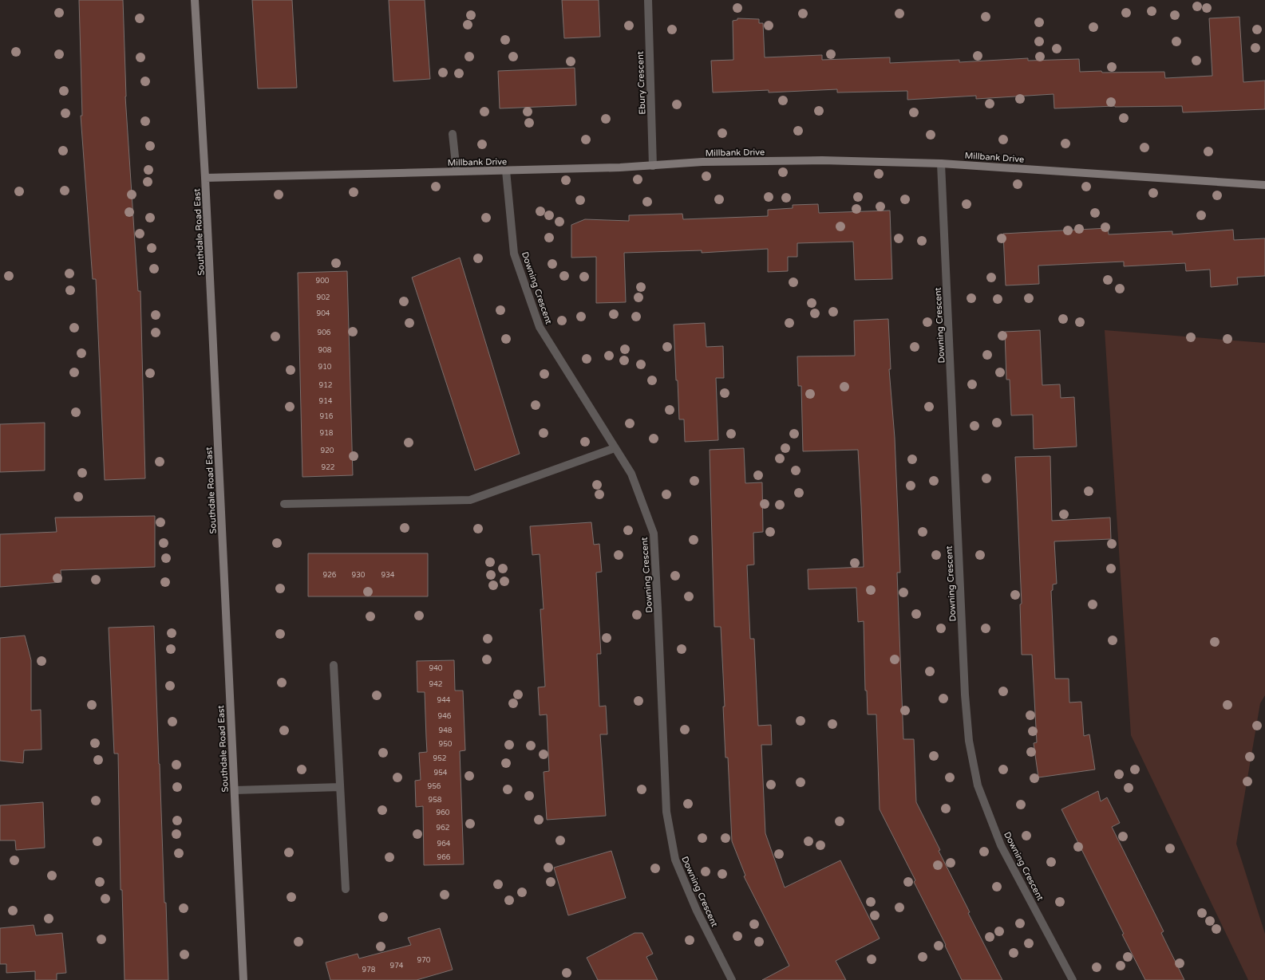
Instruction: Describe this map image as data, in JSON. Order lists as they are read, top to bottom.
{
  "streets": {
    "street": [
      "Ebury Crescent",
      "Millbank Drive",
      "Southdale Road East",
      "Downing Crescent"
    ]
  },
  "crossings": [
    ["Ebury Crescent", "Millbank Drive"],
    ["Millbank Drive", "Southdale Road East"],
    ["Millbank Drive", "Downing Crescent"]
  ],
  "house_numbers": [
    "900",
    "902",
    "904",
    "906",
    "908",
    "910",
    "912",
    "914",
    "916",
    "918",
    "920",
    "922",
    "926",
    "930",
    "934",
    "940",
    "942",
    "944",
    "946",
    "948",
    "950",
    "952",
    "954",
    "956",
    "958",
    "960",
    "962",
    "964",
    "966",
    "970",
    "974",
    "978"
  ]
}
